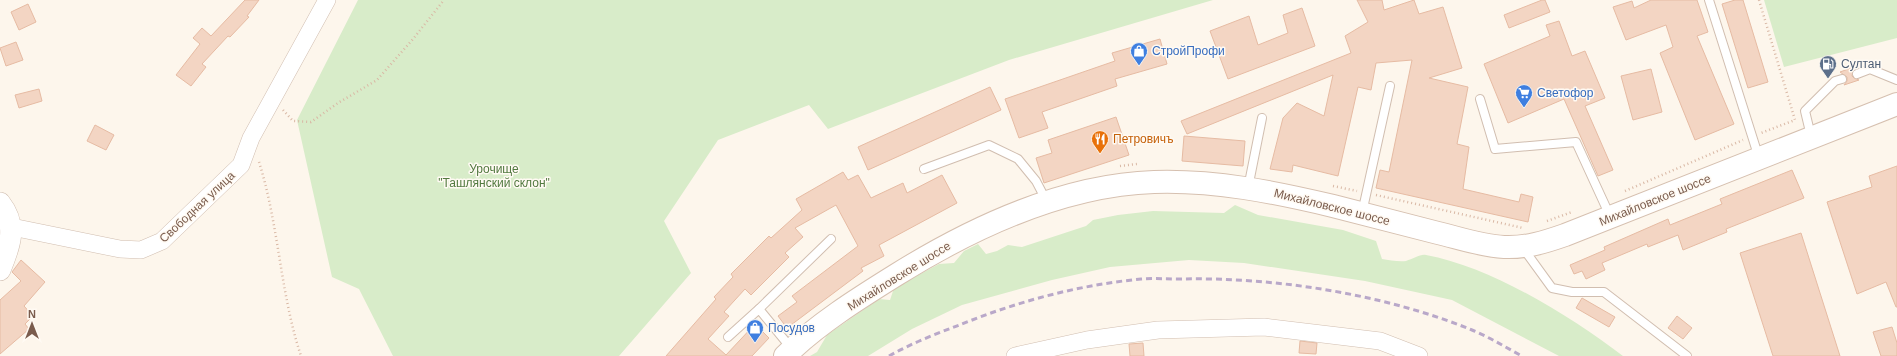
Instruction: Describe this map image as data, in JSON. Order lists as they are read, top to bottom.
{
  "streets": {
    "main road": ["Михайловское шоссе"],
    "street": ["Свободная улица"]
  },
  "parks": ["Урочище \"Ташлянский склон\""],
  "places": {
    "shop": ["СтройПрофи", "Посудов"],
    "fuel station": ["Султан"],
    "supermarket": ["Светофор"],
    "restaurant": ["Петровичъ"]
  },
  "north": "top"
}
